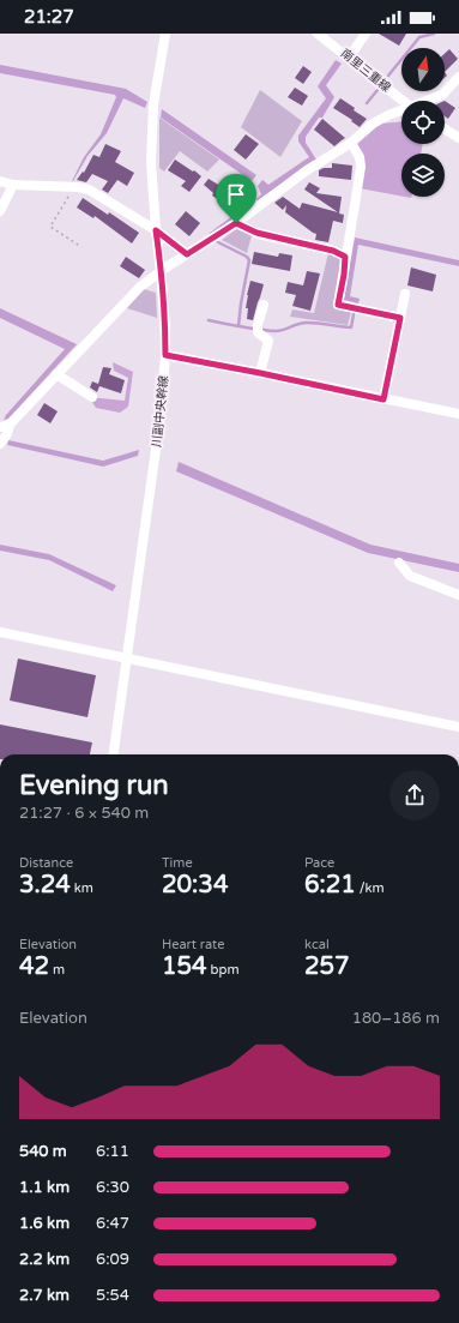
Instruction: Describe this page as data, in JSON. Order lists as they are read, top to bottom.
{
  "streets": {
    "street": ["南里三重線", "川副中央幹線"]
  },
  "north": "top",
  "page": {
    "status": "21:27",
    "heading": ["Evening run", "21:27 · 6 × 540 m"],
    "stats": [
      ["Distance", "3.24 km"],
      ["Time", "20:34"],
      ["Pace", "6:21 /km"],
      ["Elevation", "42 m"],
      ["Heart rate", "154 bpm"],
      ["kcal", "257"]
    ],
    "chart": ["Elevation", "180–186 m"],
    "list": [
      {
        "name": "540 m",
        "note": "6:11"
      },
      {
        "name": "1.1 km",
        "note": "6:30"
      },
      {
        "name": "1.6 km",
        "note": "6:47"
      },
      {
        "name": "2.2 km",
        "note": "6:09"
      },
      {
        "name": "2.7 km",
        "note": "5:54"
      }
    ]
  }
}
